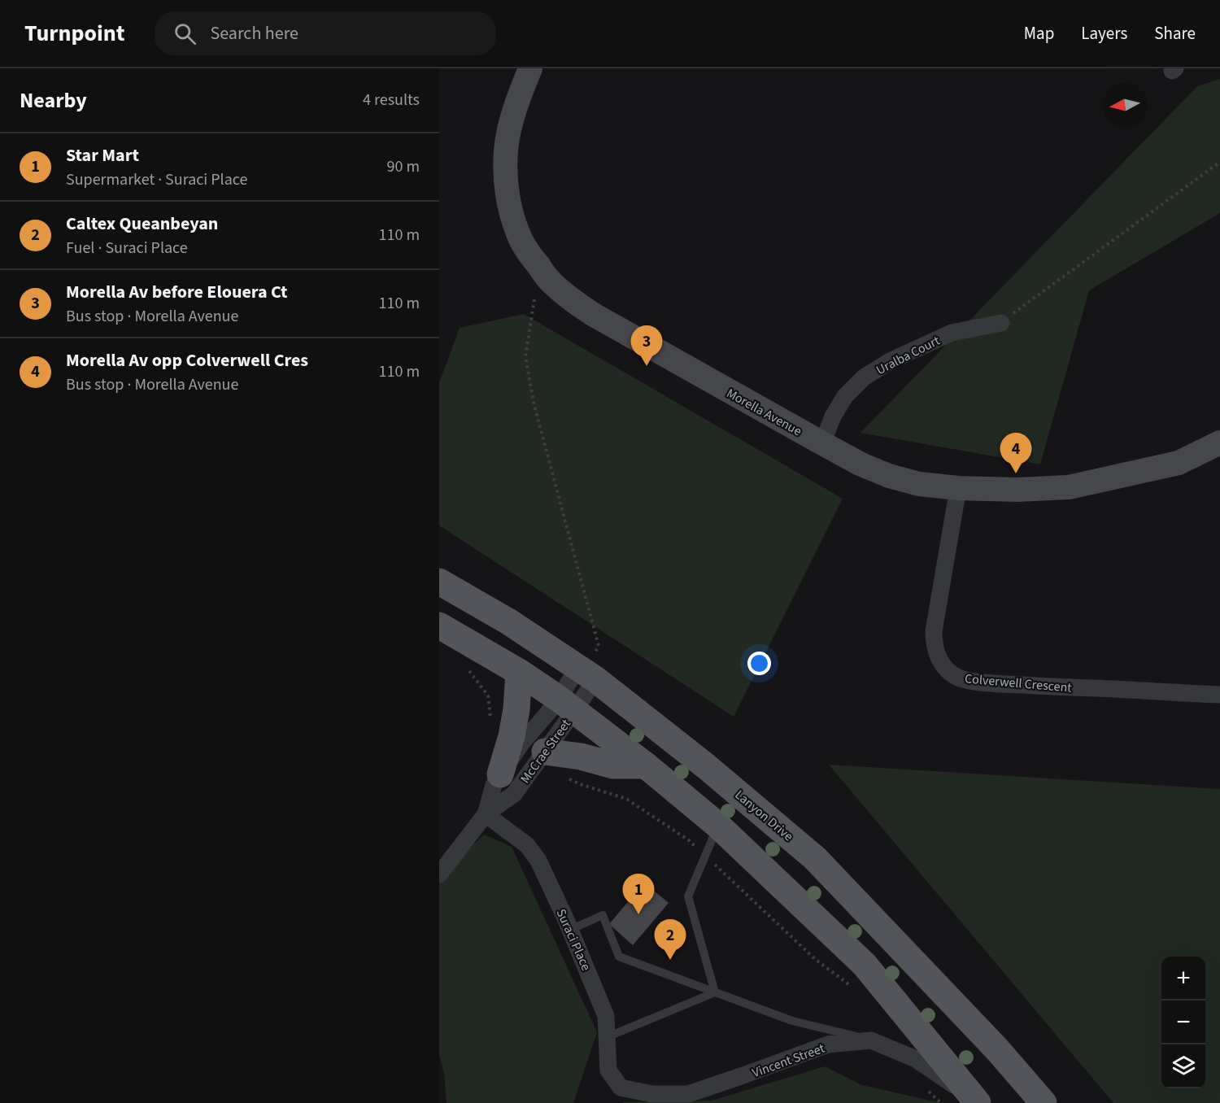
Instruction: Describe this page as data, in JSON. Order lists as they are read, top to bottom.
{
  "streets": {
    "main road": ["Lanyon Drive"],
    "street": [
      "Uralba Court",
      "Morella Avenue",
      "Colverwell Crescent",
      "McCrae Street",
      "Suraci Place",
      "Vincent Street"
    ]
  },
  "crossings": [
    ["Uralba Court", "Morella Avenue"],
    ["Morella Avenue", "Colverwell Crescent"],
    ["McCrae Street", "Lanyon Drive"],
    ["McCrae Street", "Suraci Place"],
    ["Suraci Place", "Vincent Street"]
  ],
  "north": "left",
  "page": {
    "header": "Turnpoint",
    "search": "Search here",
    "nav": ["Map", "Layers", "Share"],
    "heading": ["Nearby", "4 results"],
    "list": [
      {
        "mark": "1",
        "name": "Star Mart",
        "note": "Supermarket · Suraci Place",
        "value": "90 m"
      },
      {
        "mark": "2",
        "name": "Caltex Queanbeyan",
        "note": "Fuel · Suraci Place",
        "value": "110 m"
      },
      {
        "mark": "3",
        "name": "Morella Av before Elouera Ct",
        "note": "Bus stop · Morella Avenue",
        "value": "110 m"
      },
      {
        "mark": "4",
        "name": "Morella Av opp Colverwell Cres",
        "note": "Bus stop · Morella Avenue",
        "value": "110 m"
      }
    ],
    "pins": [
      "3",
      "4",
      "1",
      "2"
    ],
    "map_buttons": ["+", "−"]
  }
}
